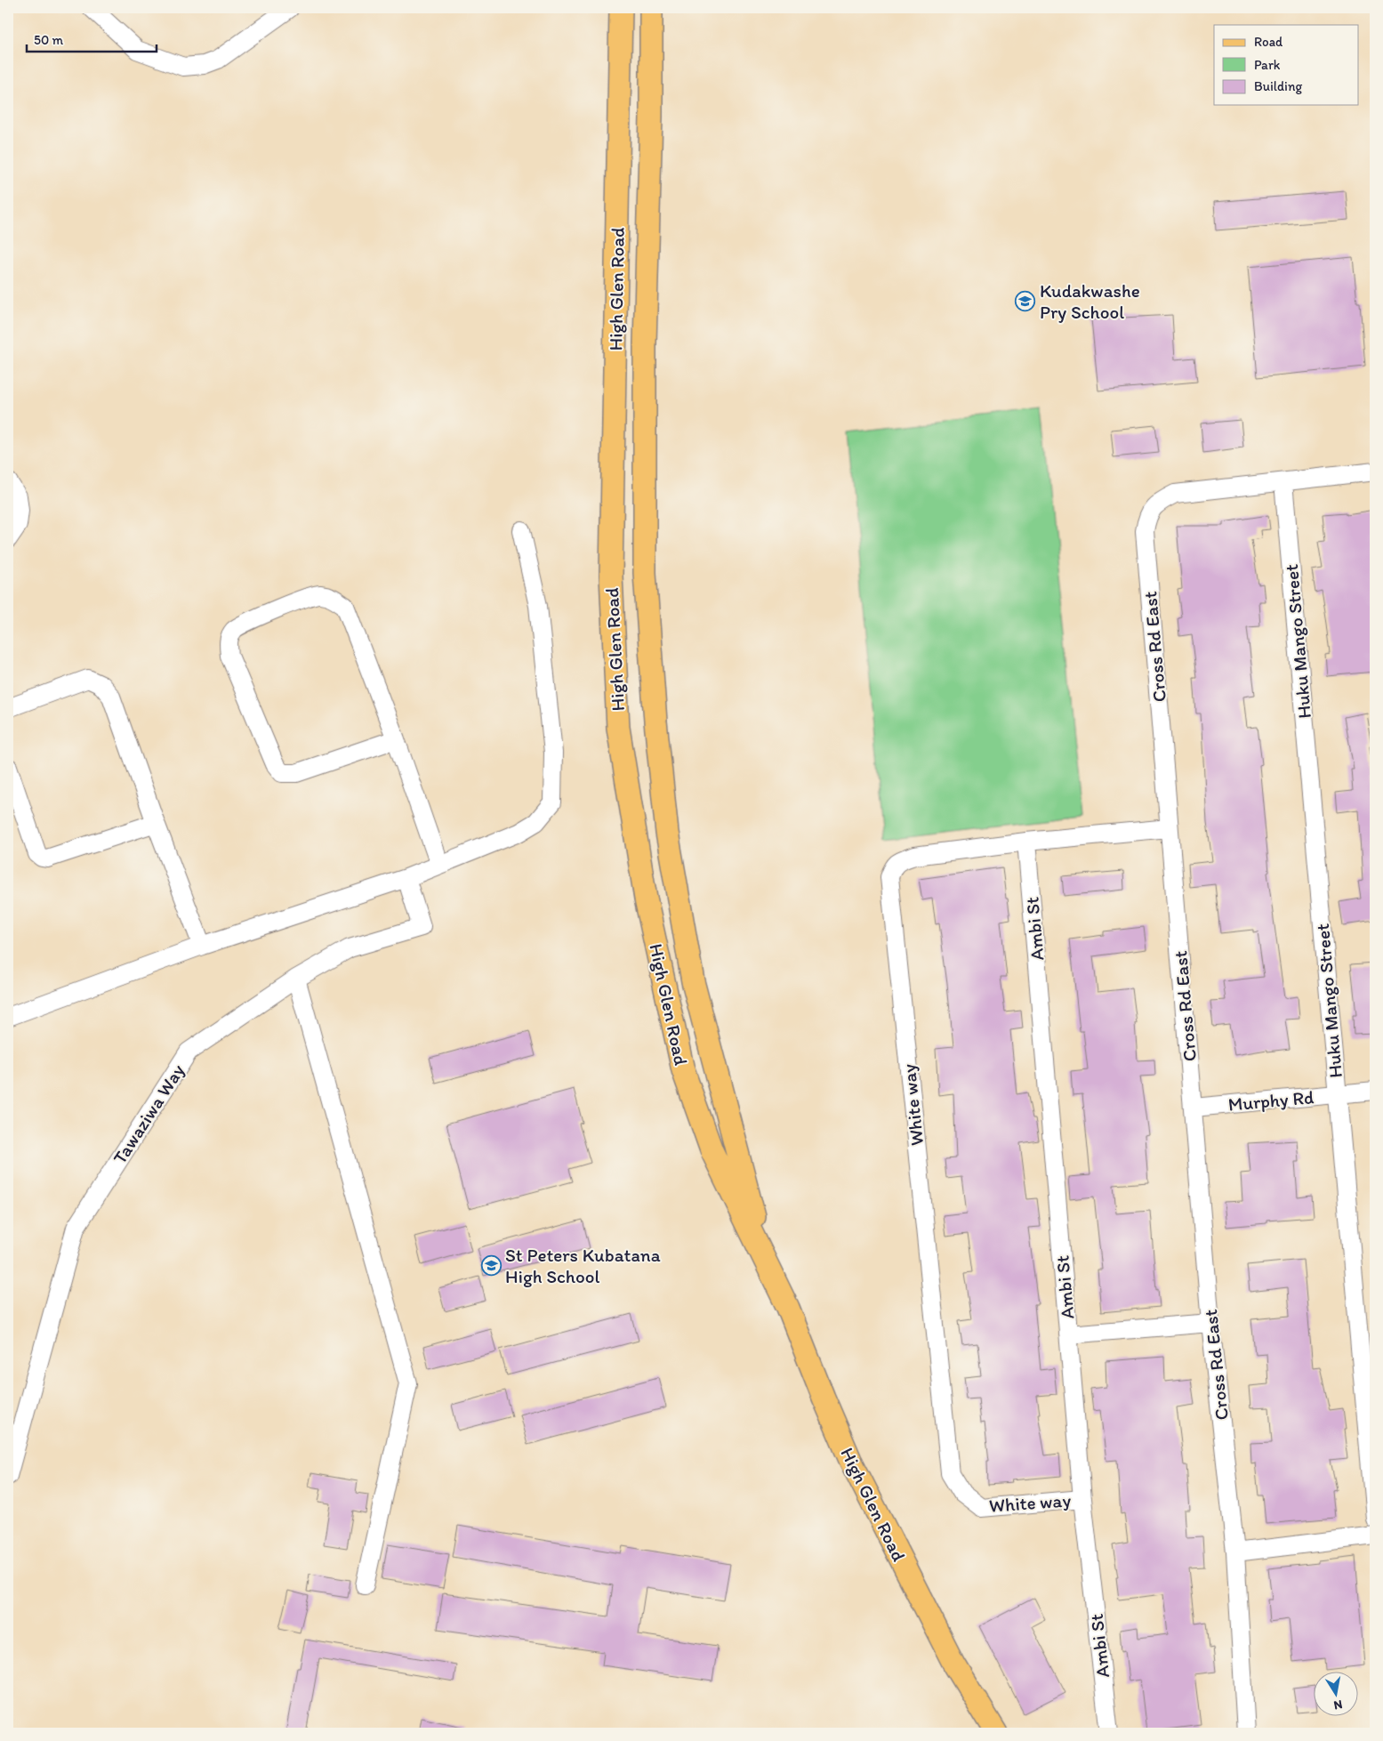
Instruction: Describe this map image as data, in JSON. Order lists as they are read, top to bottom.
{
  "streets": {
    "main road": ["High Glen Road"],
    "street": [
      "Huku Mango Street",
      "Cross Rd East",
      "Ambi St",
      "Murphy Rd",
      "White way",
      "Tawaziwa Way"
    ]
  },
  "crossings": [
    ["Huku Mango Street", "Cross Rd East"],
    ["Huku Mango Street", "Murphy Rd"],
    ["Cross Rd East", "Murphy Rd"],
    ["Cross Rd East", "White way"],
    ["Ambi St", "White way"]
  ],
  "places": {
    "school or university": ["Kudakwashe Pry School", "St Peters Kubatana High School"]
  },
  "legend": ["Road", "Park", "Building"],
  "scale_bar": "50 m",
  "north": "bottom"
}
